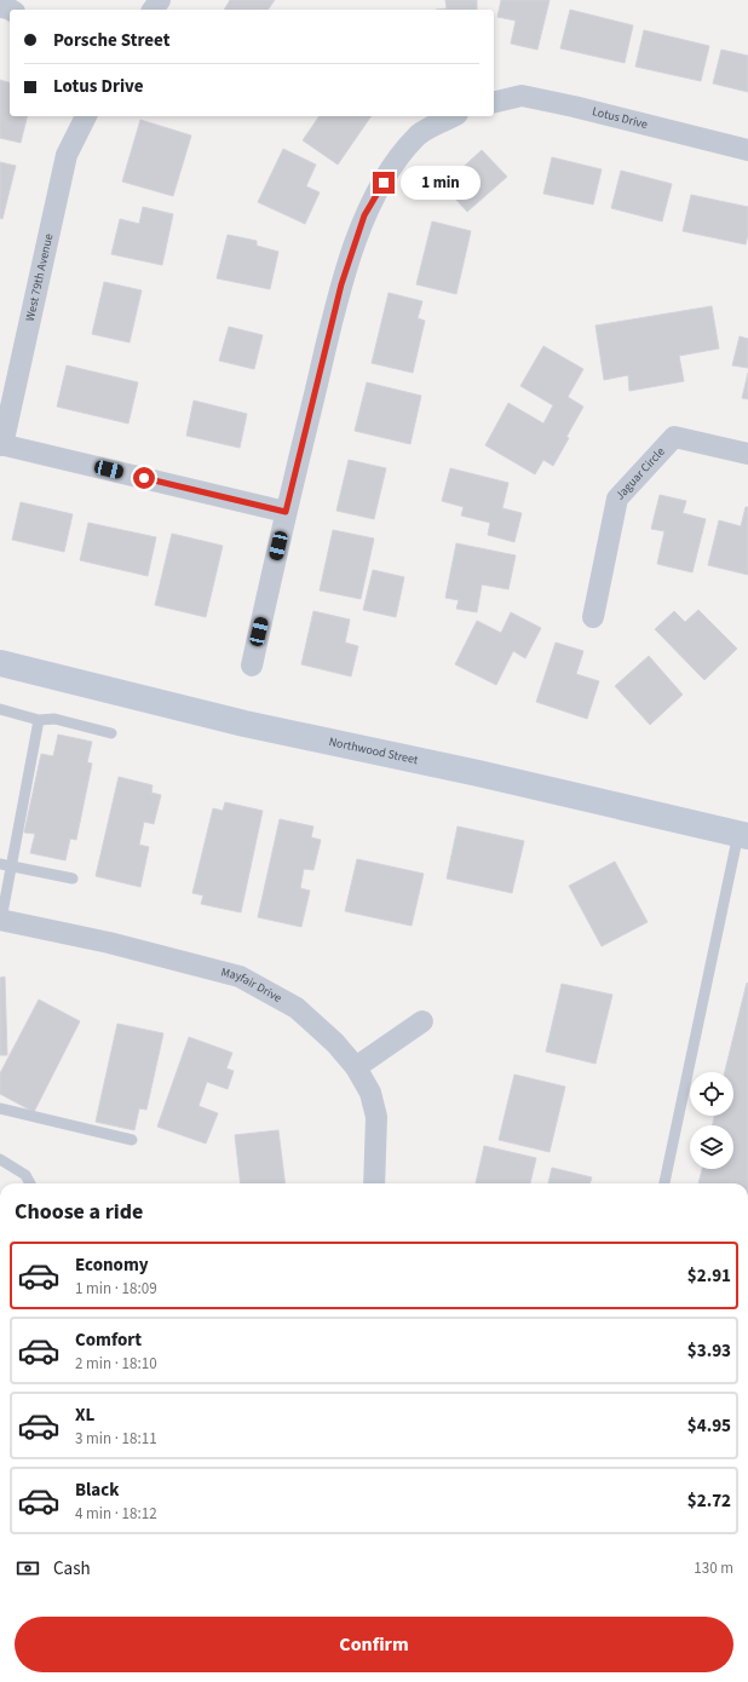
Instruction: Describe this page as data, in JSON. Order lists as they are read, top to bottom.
{
  "streets": {
    "street": [
      "Lotus Drive",
      "West 79th Avenue",
      "Jaguar Circle",
      "Northwood Street",
      "Mayfair Drive"
    ]
  },
  "page": {
    "banner": ["Porsche Street", "Lotus Drive"],
    "bubble": "1 min",
    "heading": "Choose a ride",
    "list": [
      {
        "name": "Economy",
        "note": "1 min · 18:09",
        "value": "$2.91"
      },
      {
        "name": "Comfort",
        "note": "2 min · 18:10",
        "value": "$3.93"
      },
      {
        "name": "XL",
        "note": "3 min · 18:11",
        "value": "$4.95"
      },
      {
        "name": "Black",
        "note": "4 min · 18:12",
        "value": "$2.72"
      }
    ],
    "pay": ["Cash", "130 m"],
    "buttons": "Confirm"
  }
}
